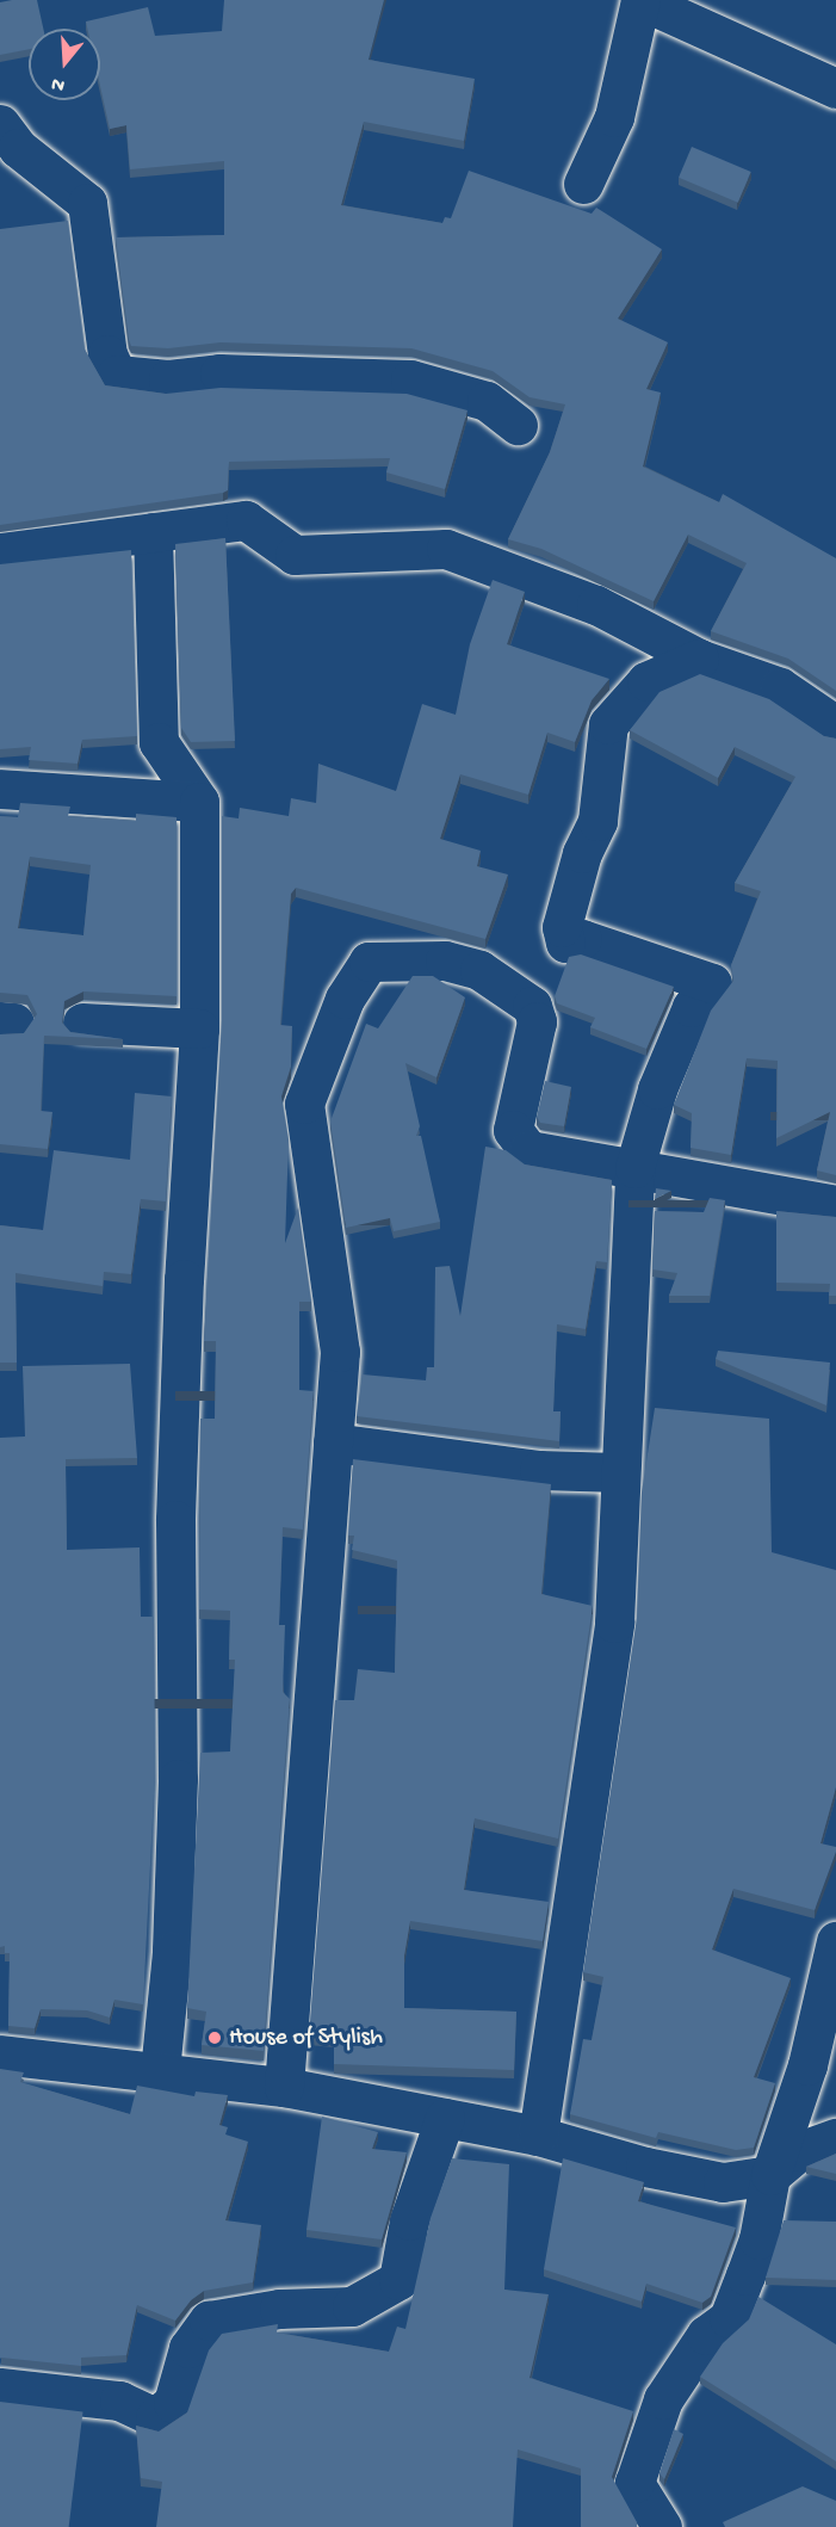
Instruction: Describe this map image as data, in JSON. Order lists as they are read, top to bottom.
{
  "places": ["House of Stylish"],
  "north": "bottom"
}
